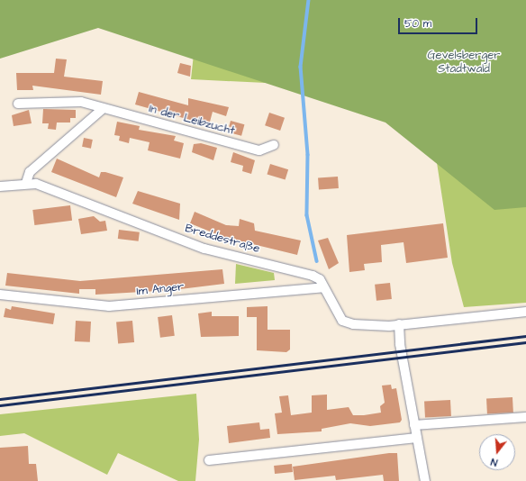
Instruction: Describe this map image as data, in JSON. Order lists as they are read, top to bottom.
{
  "streets": {
    "street": ["In der Leibzucht", "Breddestraße", "Im Anger"]
  },
  "crossings": [
    ["Breddestraße", "Im Anger"]
  ],
  "parks": ["Gevelsberger Stadtwald"],
  "scale_bar": "50 m",
  "north": "bottom"
}
